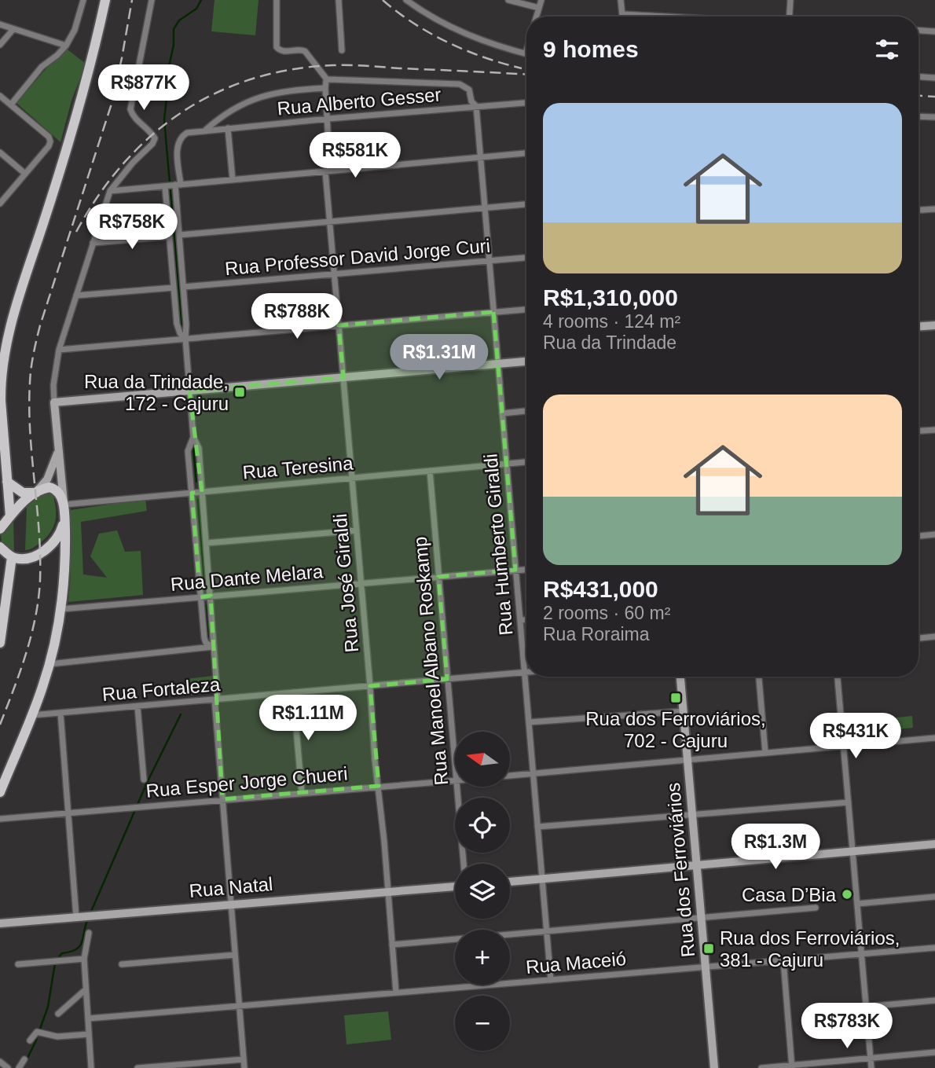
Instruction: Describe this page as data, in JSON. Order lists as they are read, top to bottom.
{
  "streets": {
    "street": [
      "Rua Alberto Gesser",
      "Rua Professor David Jorge Curi",
      "Rua Teresina",
      "Rua Humberto Giraldi",
      "Rua Dante Melara",
      "Rua José Giraldi",
      "Rua Manoel Albano Roskamp",
      "Rua Fortaleza",
      "Rua Esper Jorge Chueri",
      "Rua dos Ferroviários",
      "Rua Natal",
      "Rua Maceió"
    ]
  },
  "crossings": [
    ["Rua Alberto Gesser", "Rua Humberto Giraldi"],
    ["Rua Alberto Gesser", "Rua José Giraldi"],
    ["Rua Professor David Jorge Curi", "Rua Humberto Giraldi"],
    ["Rua Professor David Jorge Curi", "Rua José Giraldi"],
    ["Rua Teresina", "Rua Humberto Giraldi"],
    ["Rua Teresina", "Rua José Giraldi"],
    ["Rua Teresina", "Rua Manoel Albano Roskamp"],
    ["Rua Humberto Giraldi", "Rua Dante Melara"],
    ["Rua Humberto Giraldi", "Rua Fortaleza"],
    ["Rua Humberto Giraldi", "Rua Maceió"],
    ["Rua Dante Melara", "Rua José Giraldi"],
    ["Rua Dante Melara", "Rua Manoel Albano Roskamp"],
    ["Rua José Giraldi", "Rua Fortaleza"],
    ["Rua José Giraldi", "Rua Esper Jorge Chueri"],
    ["Rua José Giraldi", "Rua Natal"],
    ["Rua José Giraldi", "Rua Maceió"],
    ["Rua Manoel Albano Roskamp", "Rua Fortaleza"],
    ["Rua dos Ferroviários", "Rua Maceió"]
  ],
  "places": {
    "transit": ["Rua da Trindade, 172 - Cajuru", "Rua dos Ferroviários, 702 - Cajuru", "Rua dos Ferroviários, 381 - Cajuru"],
    "other": ["Casa D’Bia"]
  },
  "north": "left",
  "page": {
    "heading": "9 homes",
    "price": [
      "R$877K",
      "R$581K",
      "R$758K",
      "R$788K",
      "R$1.31M",
      "R$1.11M",
      "R$431K",
      "R$1.3M",
      "R$783K"
    ],
    "list": [
      {
        "name": "R$1,310,000",
        "note": "4 rooms · 124 m² · Rua da Trindade"
      },
      {
        "name": "R$431,000",
        "note": "2 rooms · 60 m² · Rua Roraima"
      }
    ],
    "map_buttons": ["+", "−"]
  }
}
